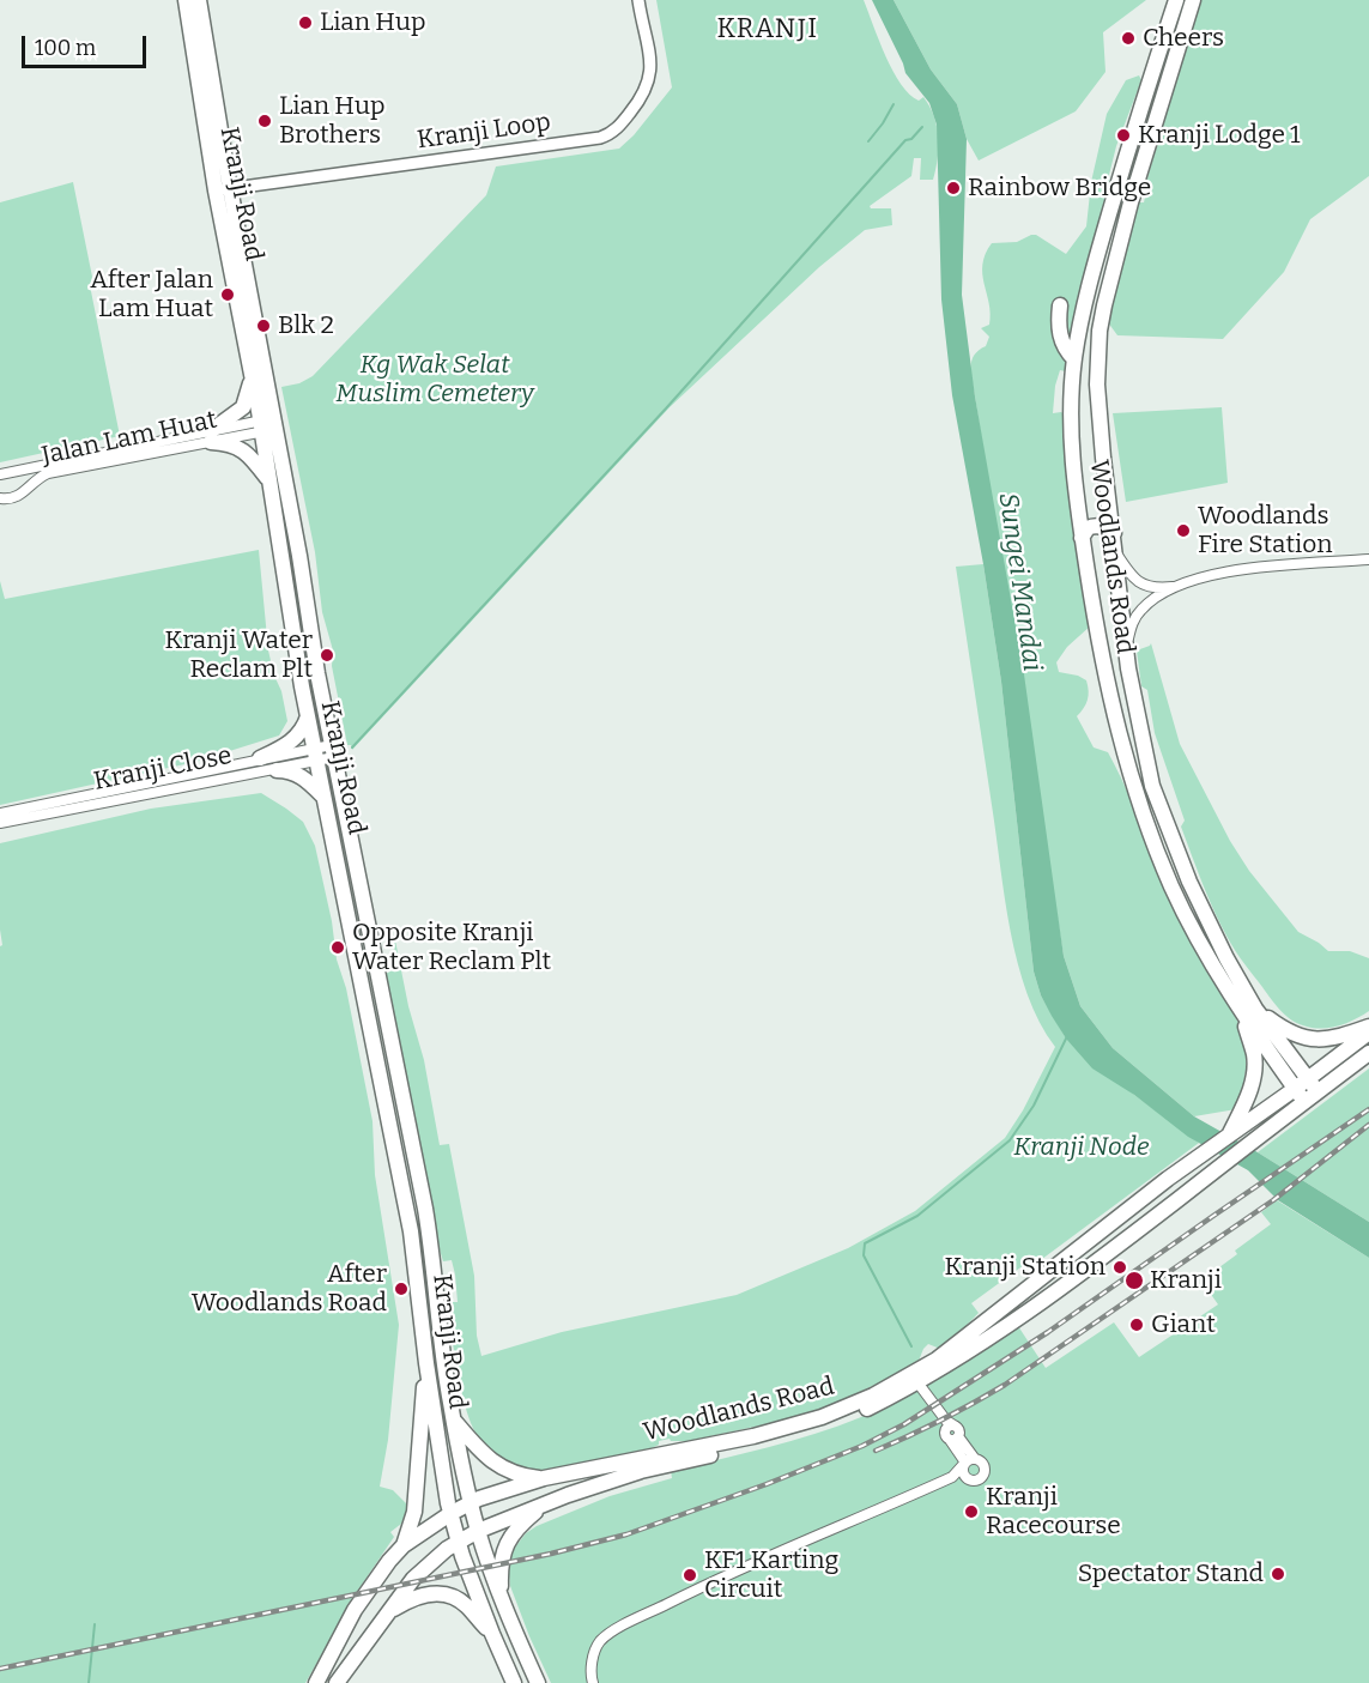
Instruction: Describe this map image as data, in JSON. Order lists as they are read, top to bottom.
{
  "streets": {
    "main road": ["Kranji Road", "Woodlands Road"],
    "street": ["Kranji Loop", "Jalan Lam Huat", "Kranji Close"]
  },
  "crossings": [
    ["Kranji Loop", "Kranji Road"],
    ["Kranji Road", "Jalan Lam Huat"],
    ["Kranji Road", "Woodlands Road"],
    ["Kranji Road", "Kranji Close"]
  ],
  "districts": ["KRANJI"],
  "water": ["Sungei Mandai"],
  "parks": ["Kg Wak Selat Muslim Cemetery", "Kranji Node"],
  "places": [
    "Lian Hup",
    "Cheers",
    "Lian Hup Brothers",
    "Kranji Lodge 1",
    "Rainbow Bridge",
    "After Jalan Lam Huat",
    "Blk 2",
    "Woodlands Fire Station",
    "Kranji Water Reclam Plt",
    "Opposite Kranji Water Reclam Plt",
    "Kranji Station",
    "Kranji",
    "After Woodlands Road",
    "Giant",
    "Kranji Racecourse",
    "Spectator Stand",
    "KF1 Karting Circuit"
  ],
  "scale_bar": "100 m"
}
